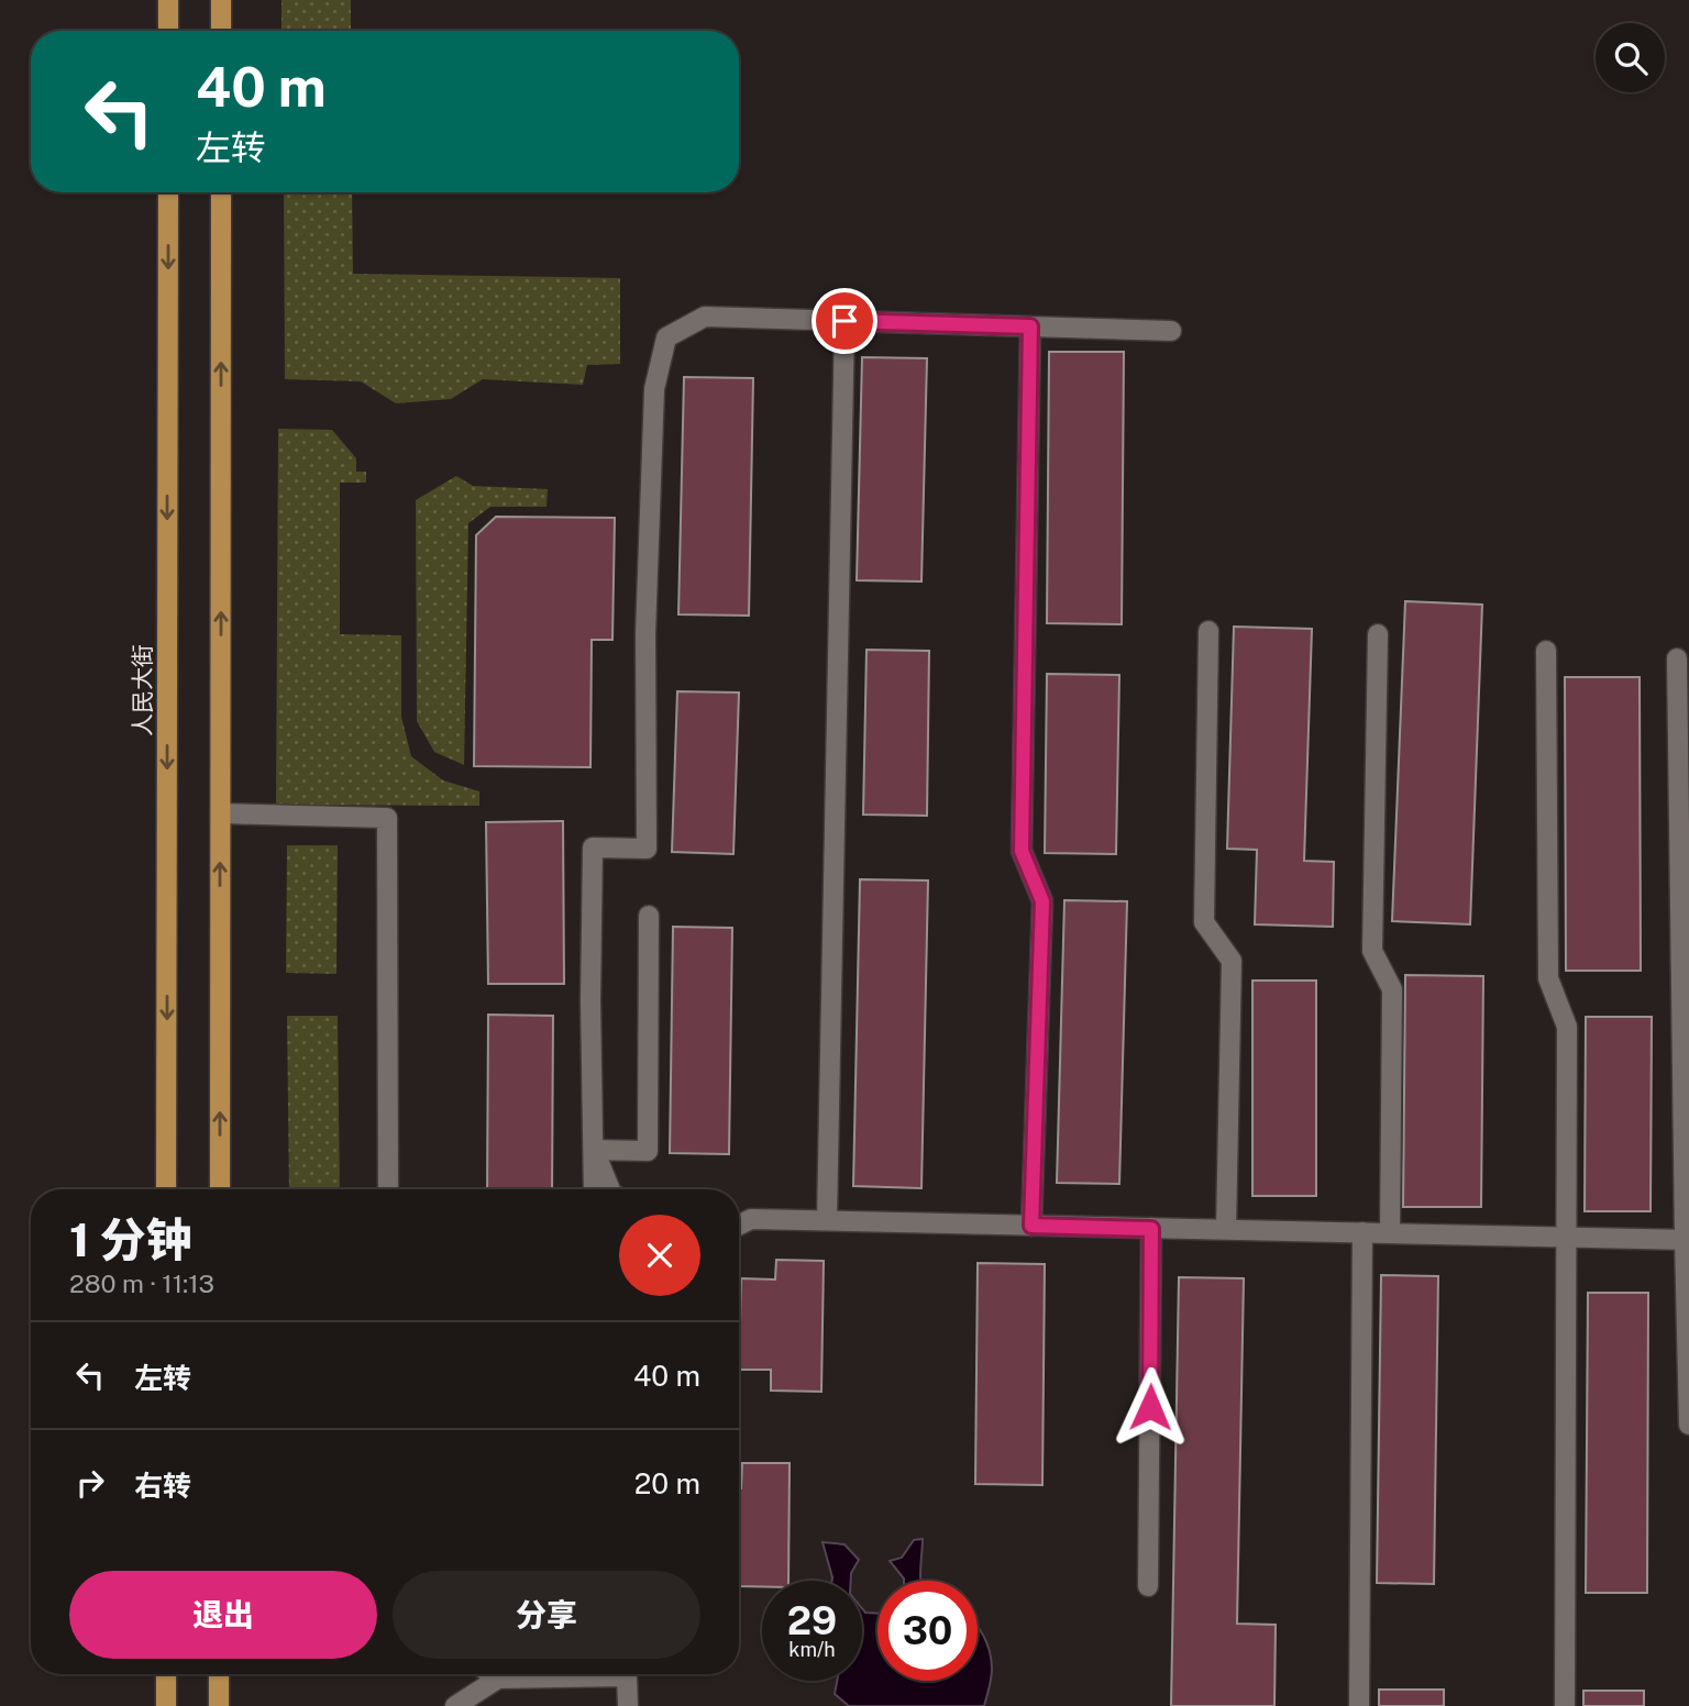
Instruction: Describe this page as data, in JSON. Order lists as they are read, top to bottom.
{
  "streets": {
    "main road": ["人民大街"]
  },
  "page": {
    "turn": ["40 m", "左转"],
    "heading": ["1 分钟", "280 m · 11:13"],
    "list": [
      {
        "name": "左转",
        "value": "40 m"
      },
      {
        "name": "右转",
        "value": "20 m"
      }
    ],
    "buttons": ["退出", "分享"],
    "speed": "29 km/h",
    "limit": "30"
  }
}
